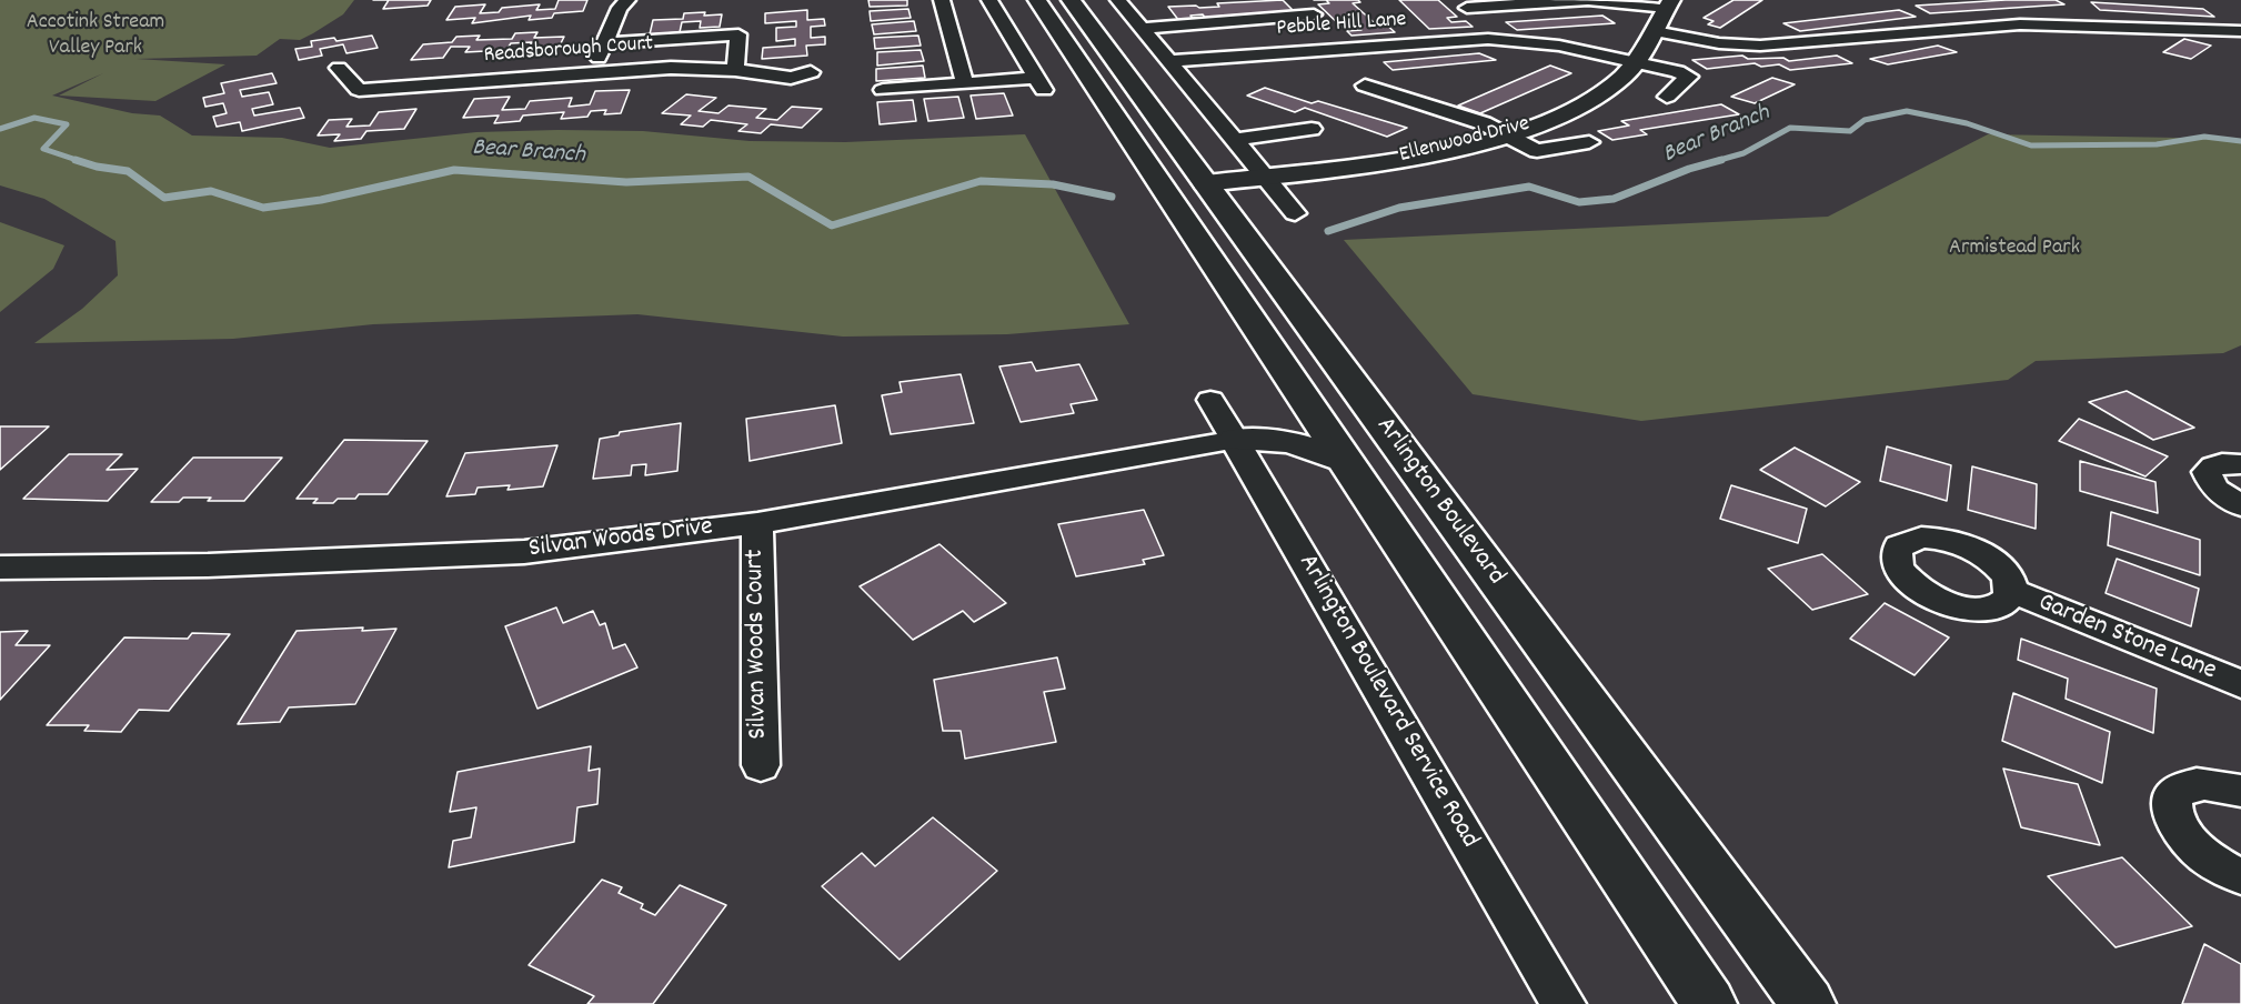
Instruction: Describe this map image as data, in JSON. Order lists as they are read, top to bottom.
{
  "streets": {
    "main road": ["Ellenwood Drive", "Arlington Boulevard"],
    "street": [
      "Pebble Hill Lane",
      "Readsborough Court",
      "Silvan Woods Drive",
      "Garden Stone Lane",
      "Silvan Woods Court",
      "Arlington Boulevard Service Road"
    ]
  },
  "crossings": [
    ["Pebble Hill Lane", "Ellenwood Drive"],
    ["Ellenwood Drive", "Arlington Boulevard"],
    ["Silvan Woods Drive", "Silvan Woods Court"],
    ["Silvan Woods Drive", "Arlington Boulevard Service Road"]
  ],
  "water": ["Bear Branch"],
  "parks": ["Accotink Stream Valley Park", "Armistead Park"]
}
